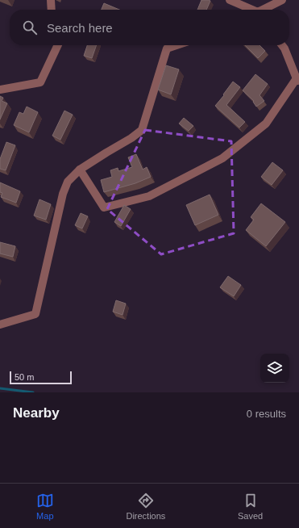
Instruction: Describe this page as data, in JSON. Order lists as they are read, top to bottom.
{
  "scale_bar": "50 m",
  "page": {
    "search": "Search here",
    "scale": "50 m",
    "heading": ["Nearby", "0 results"],
    "nav": ["Map", "Directions", "Saved"]
  }
}
